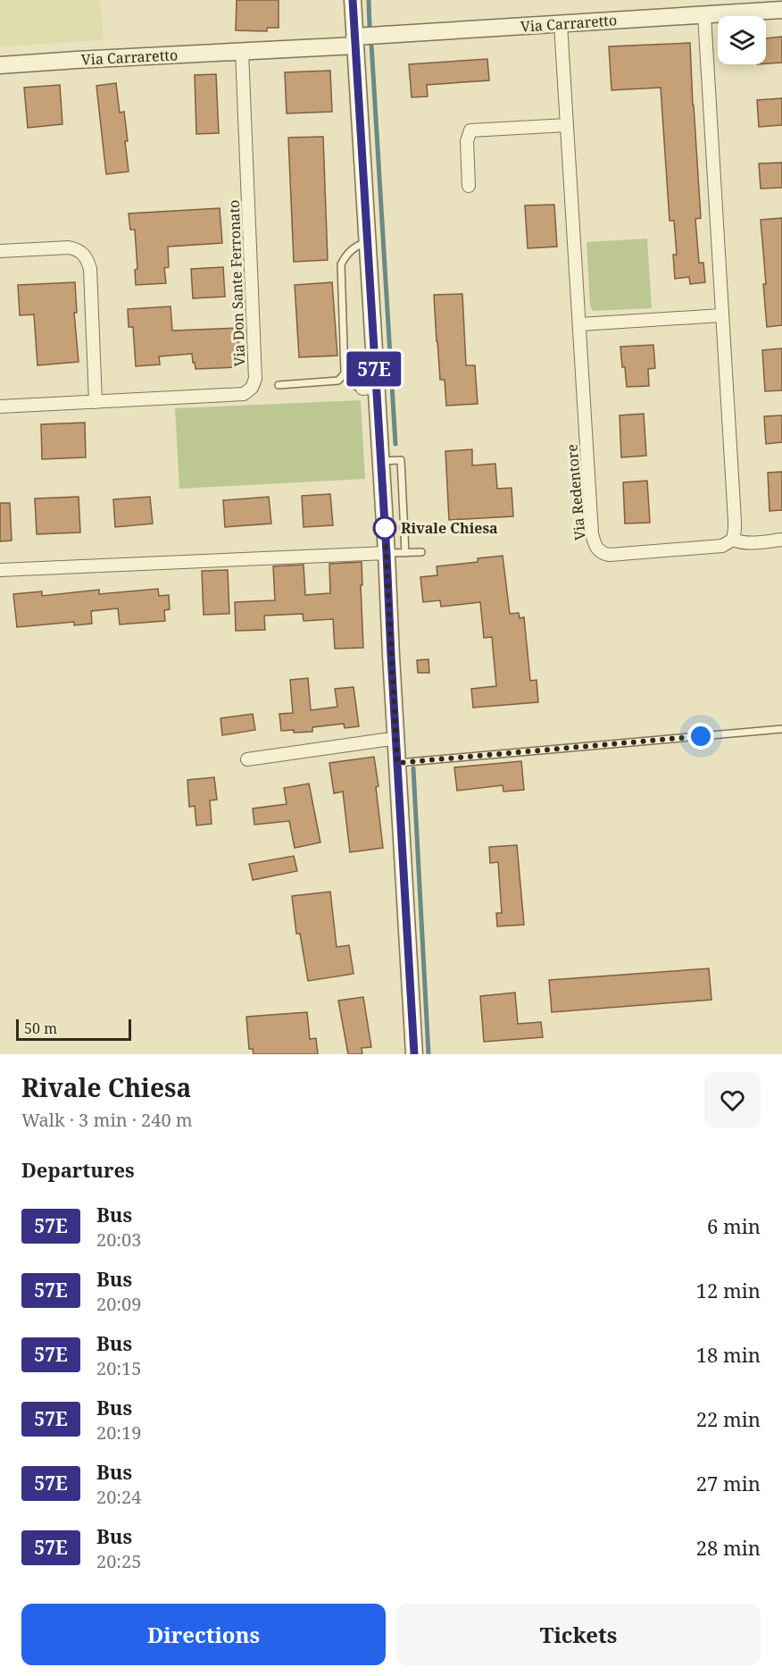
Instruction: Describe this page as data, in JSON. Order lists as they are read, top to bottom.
{
  "streets": {
    "street": ["Via Carraretto", "Via Don Sante Ferronato", "Via Redentore"]
  },
  "crossings": [
    ["Via Carraretto", "Via Don Sante Ferronato"],
    ["Via Carraretto", "Via Redentore"]
  ],
  "places": ["Rivale Chiesa"],
  "lines": ["bus line 57E"],
  "scale_bar": "50 m",
  "page": {
    "on_map": "57E",
    "scale": "50 m",
    "heading": [
      ["Rivale Chiesa", "Walk · 3 min · 240 m"],
      "Departures"
    ],
    "list": [
      {
        "mark": "57E",
        "name": "Bus",
        "note": "20:03",
        "value": "6 min"
      },
      {
        "mark": "57E",
        "name": "Bus",
        "note": "20:09",
        "value": "12 min"
      },
      {
        "mark": "57E",
        "name": "Bus",
        "note": "20:15",
        "value": "18 min"
      },
      {
        "mark": "57E",
        "name": "Bus",
        "note": "20:19",
        "value": "22 min"
      },
      {
        "mark": "57E",
        "name": "Bus",
        "note": "20:24",
        "value": "27 min"
      },
      {
        "mark": "57E",
        "name": "Bus",
        "note": "20:25",
        "value": "28 min"
      }
    ],
    "buttons": ["Directions", "Tickets"]
  }
}
